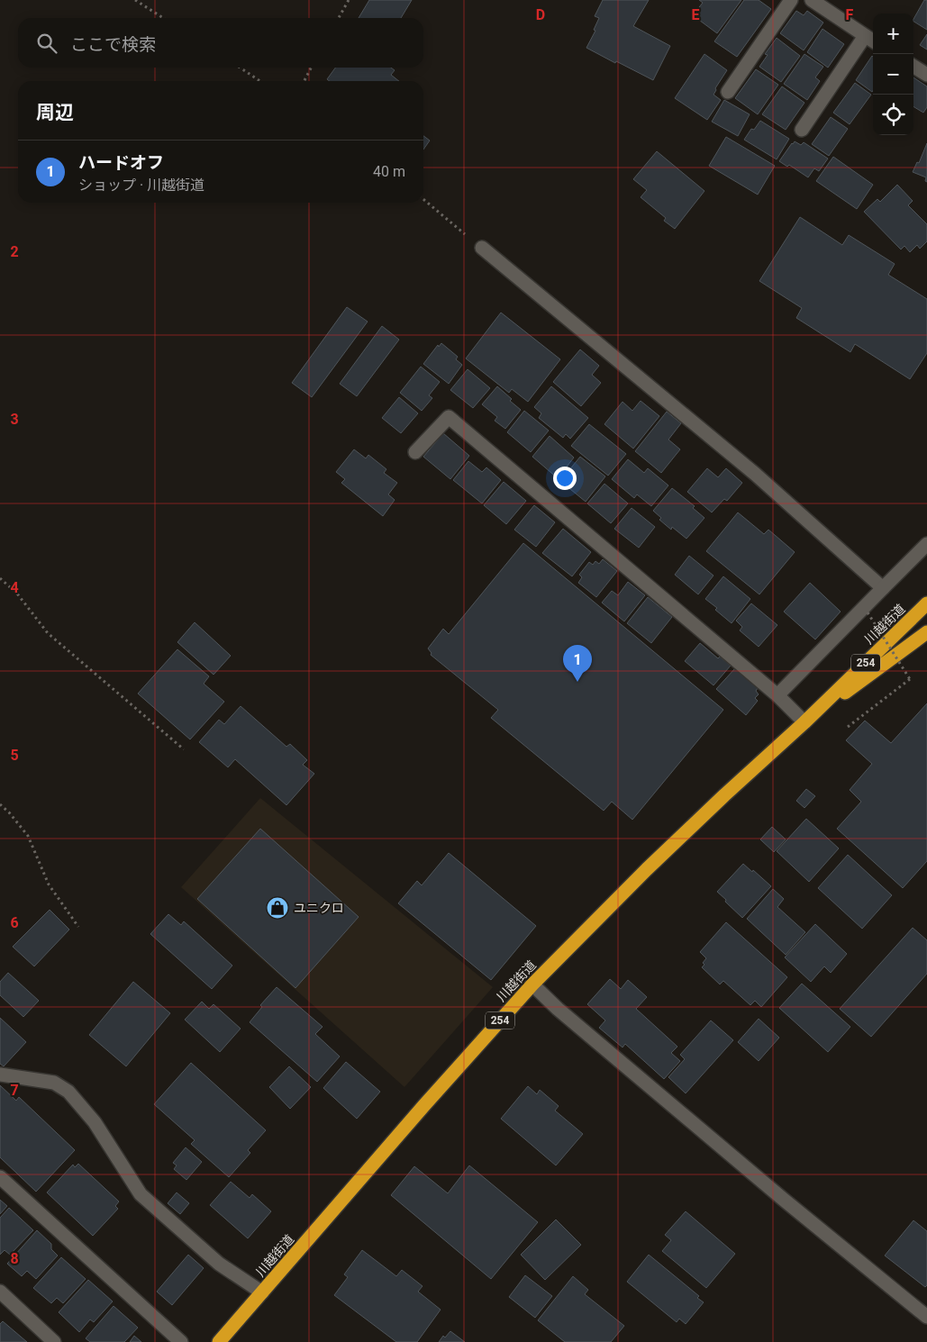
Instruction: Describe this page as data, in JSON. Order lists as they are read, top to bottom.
{
  "streets": {
    "highway": ["川越街道", "254"]
  },
  "places": {
    "shop": ["ユニクロ"]
  },
  "page": {
    "map_buttons": ["+", "−"],
    "search": "ここで検索",
    "heading": "周辺",
    "list": [
      {
        "mark": "1",
        "name": "ハードオフ",
        "note": "ショップ · 川越街道",
        "value": "40 m"
      }
    ],
    "pins": "1"
  },
  "grid": {
    "columns": ["D", "E", "F"],
    "rows": [
      "2",
      "3",
      "4",
      "5",
      "6",
      "7",
      "8"
    ]
  }
}
